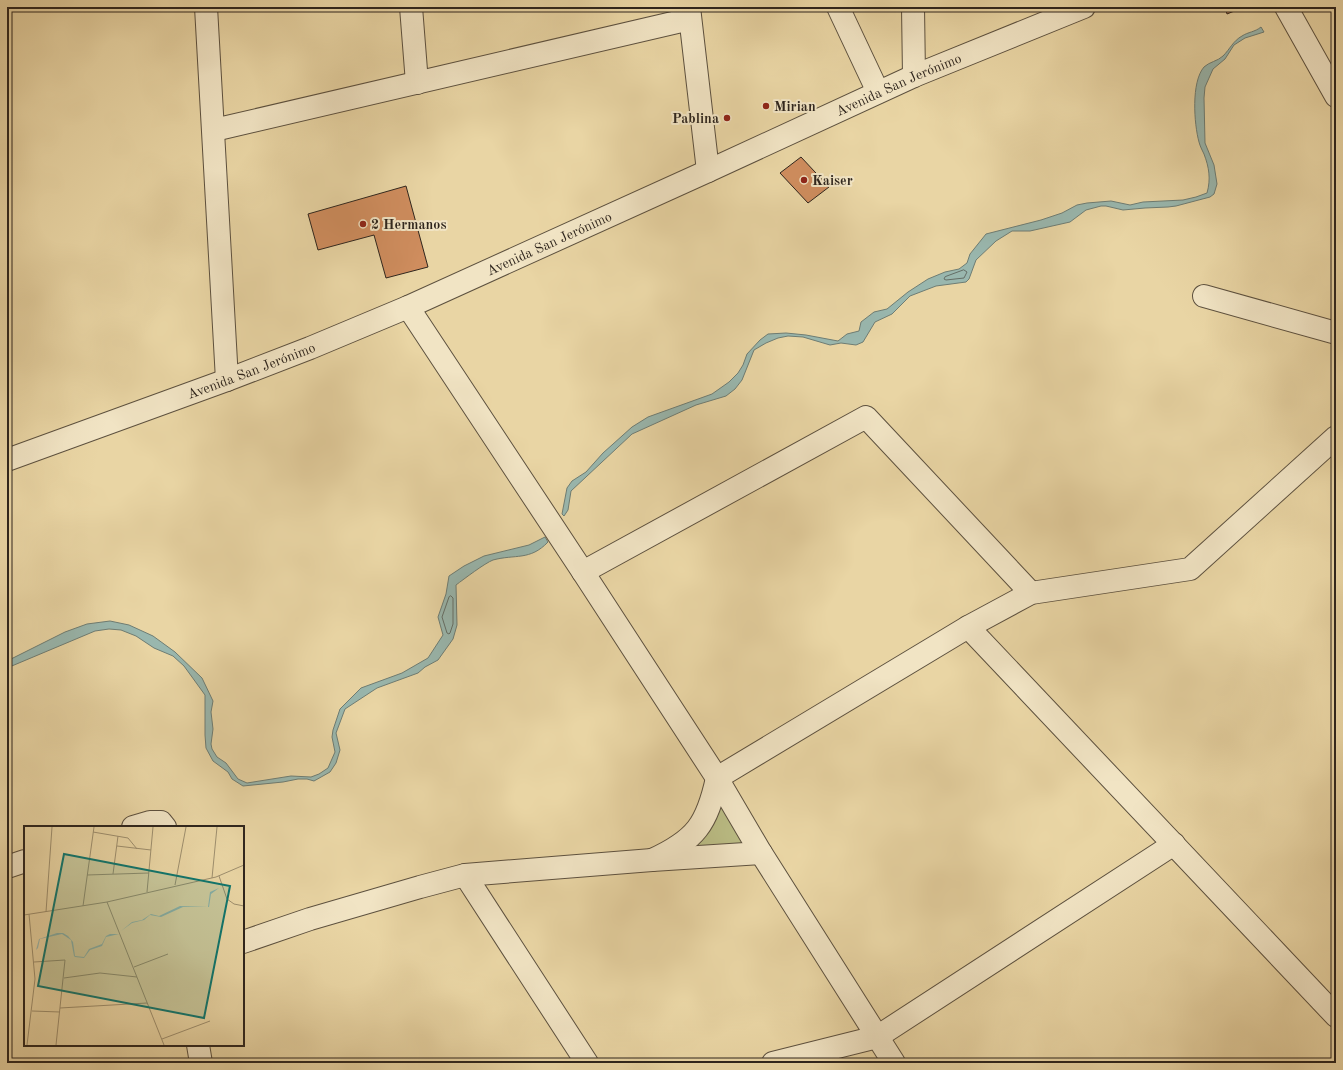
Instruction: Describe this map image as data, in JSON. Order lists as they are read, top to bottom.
{
  "streets": {
    "street": ["Avenida San Jerónimo"]
  },
  "places": [
    "Mirian",
    "Pablina",
    "Kaiser",
    "2 Hermanos"
  ]
}
